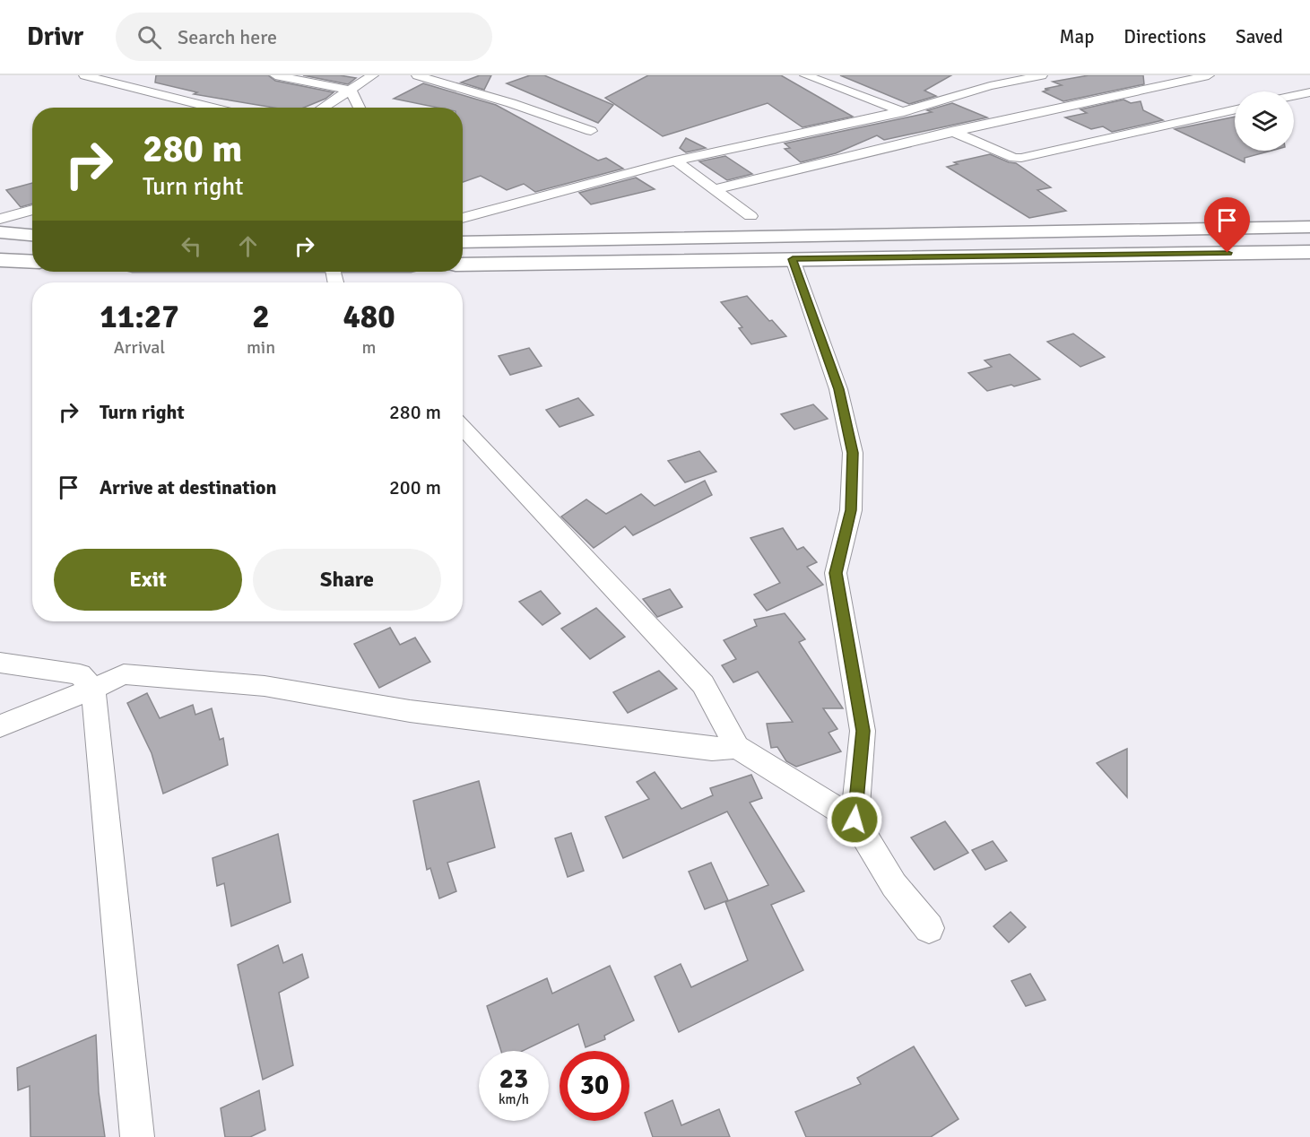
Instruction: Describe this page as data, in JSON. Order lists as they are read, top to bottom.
{
  "page": {
    "header": "Drivr",
    "search": "Search here",
    "nav": ["Map", "Directions", "Saved"],
    "turn": ["280 m", "Turn right"],
    "eta": [
      "11:27",
      "Arrival",
      "2",
      "min",
      "480",
      "m"
    ],
    "list": [
      {
        "name": "Turn right",
        "value": "280 m"
      },
      {
        "name": "Arrive at destination",
        "value": "200 m"
      }
    ],
    "buttons": ["Exit", "Share"],
    "speed": "23 km/h",
    "limit": "30"
  }
}
